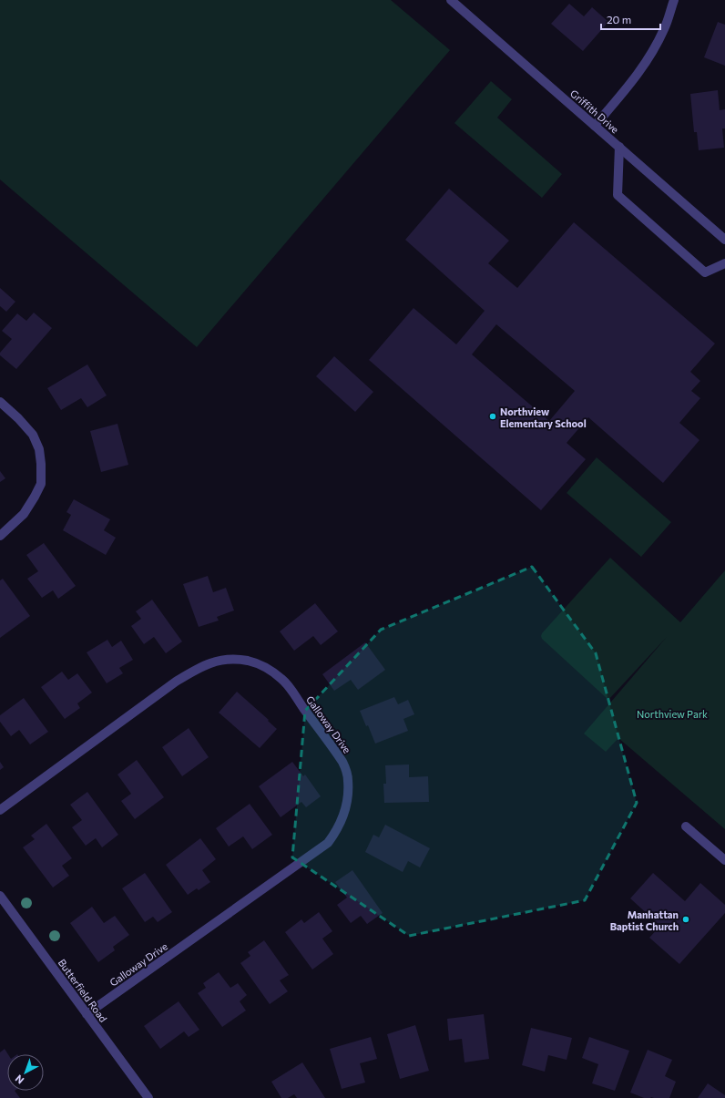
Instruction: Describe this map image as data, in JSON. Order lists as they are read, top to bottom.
{
  "streets": {
    "street": ["Griffith Drive", "Galloway Drive", "Butterfield Road"]
  },
  "crossings": [
    ["Galloway Drive", "Butterfield Road"]
  ],
  "parks": ["Northview Park"],
  "places": ["Northview Elementary School", "Manhattan Baptist Church"],
  "scale_bar": "20 m",
  "north": "bottom left"
}
